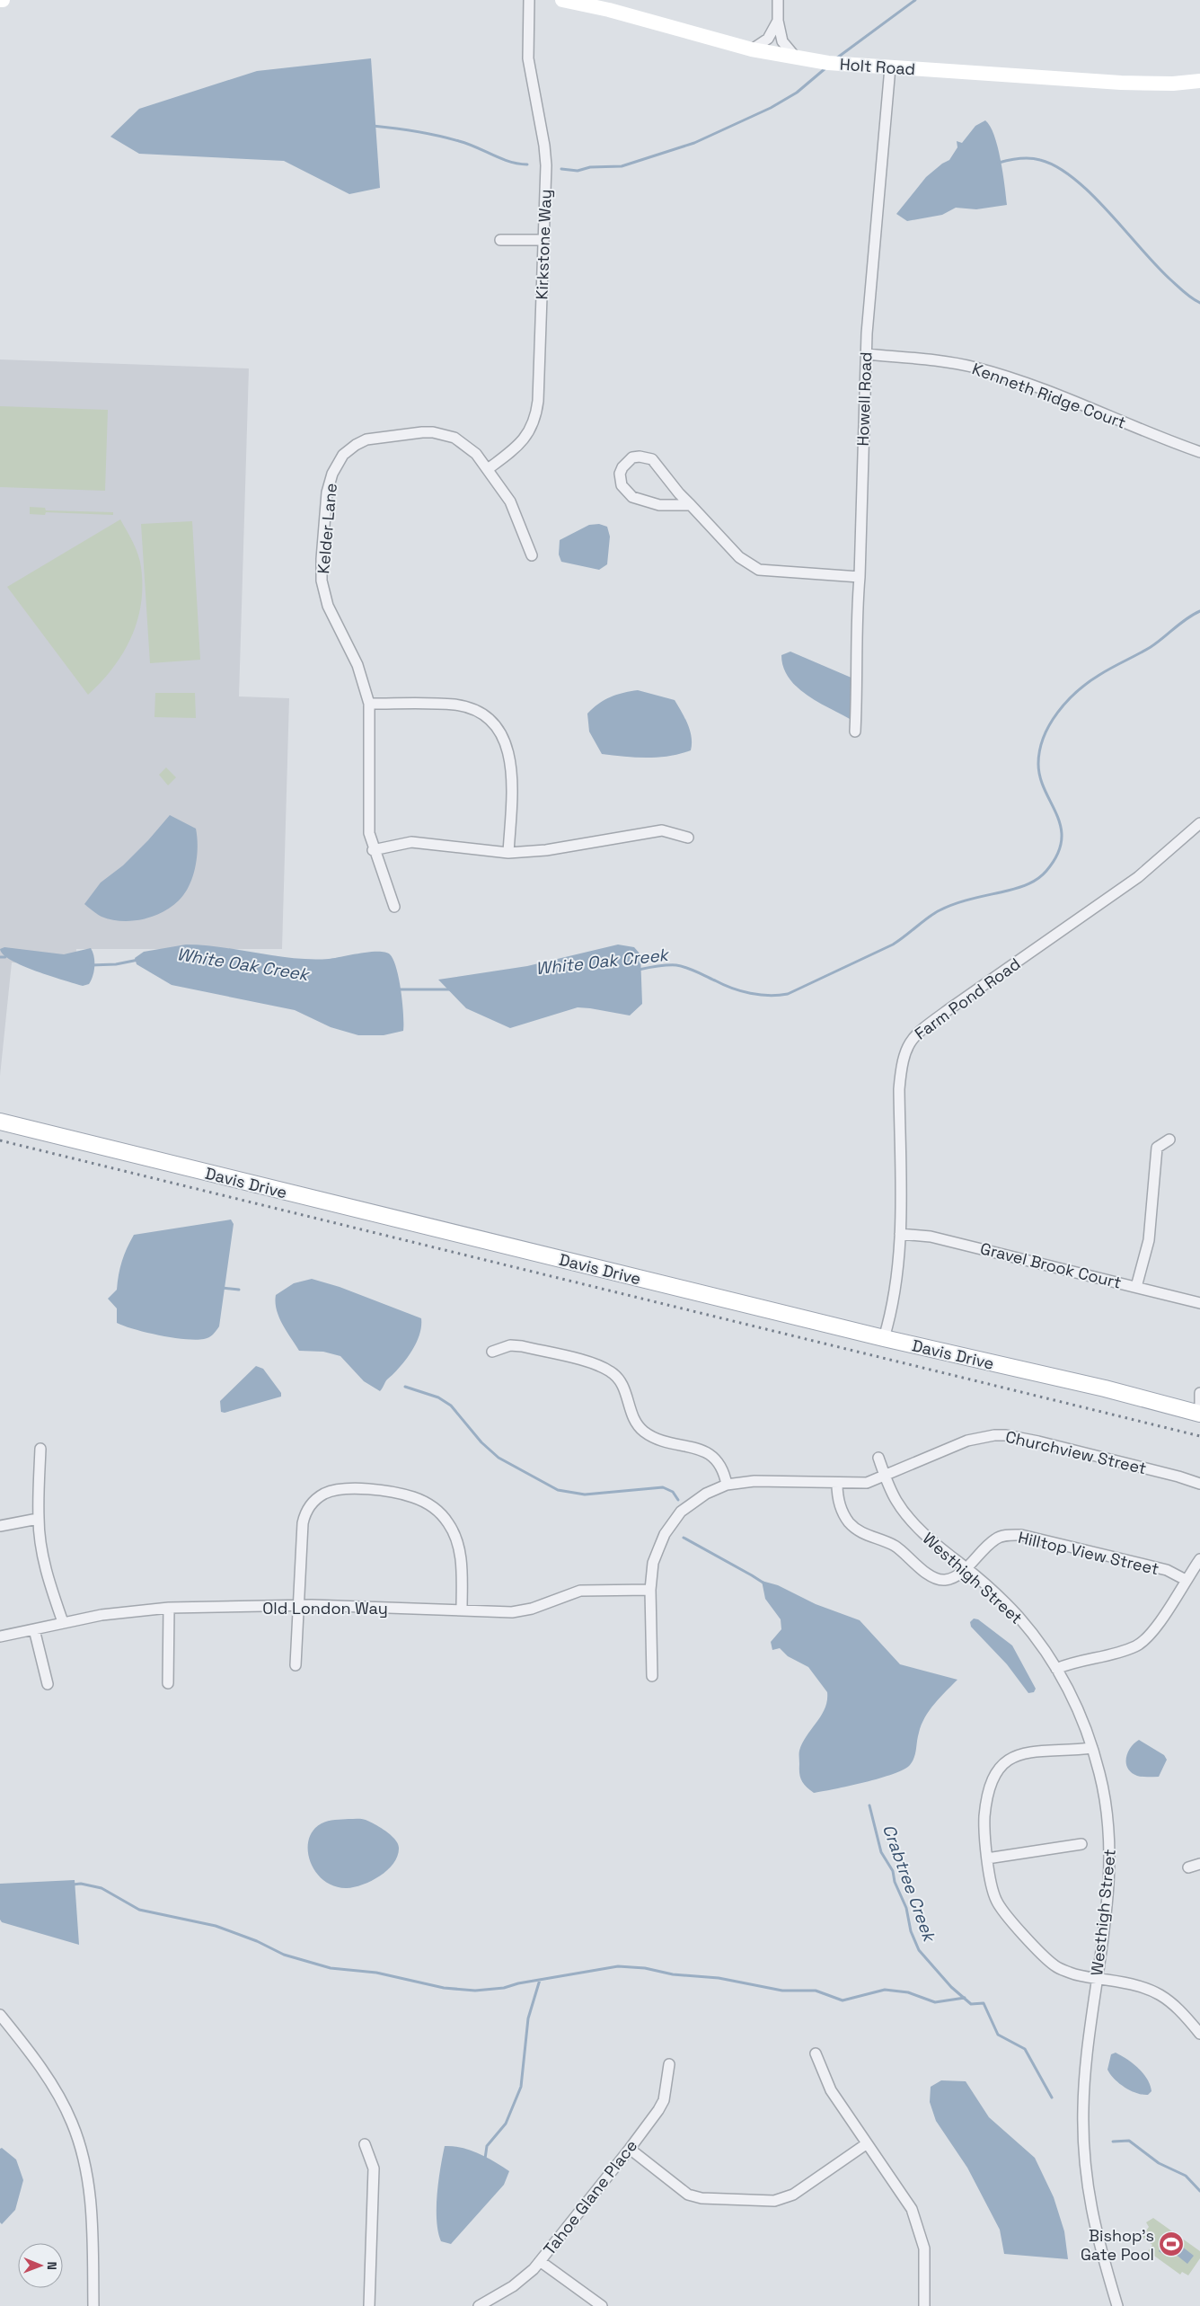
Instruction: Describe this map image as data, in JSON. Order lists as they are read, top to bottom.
{
  "streets": {
    "main road": ["Davis Drive"],
    "street": [
      "Holt Road",
      "Kirkstone Way",
      "Kenneth Ridge Court",
      "Howell Road",
      "Kelder Lane",
      "Farm Pond Road",
      "Gravel Brook Court",
      "Churchview Street",
      "Hilltop View Street",
      "Westhigh Street",
      "Old London Way",
      "Tahoe Glane Place"
    ]
  },
  "crossings": [
    ["Holt Road", "Howell Road"],
    ["Kirkstone Way", "Kelder Lane"],
    ["Kenneth Ridge Court", "Howell Road"],
    ["Farm Pond Road", "Davis Drive"],
    ["Farm Pond Road", "Gravel Brook Court"],
    ["Churchview Street", "Hilltop View Street"],
    ["Churchview Street", "Westhigh Street"],
    ["Churchview Street", "Old London Way"],
    ["Hilltop View Street", "Westhigh Street"]
  ],
  "water": ["White Oak Creek", "Crabtree Creek"],
  "places": {
    "sports": ["Bishop's Gate Pool"]
  },
  "north": "right"
}
